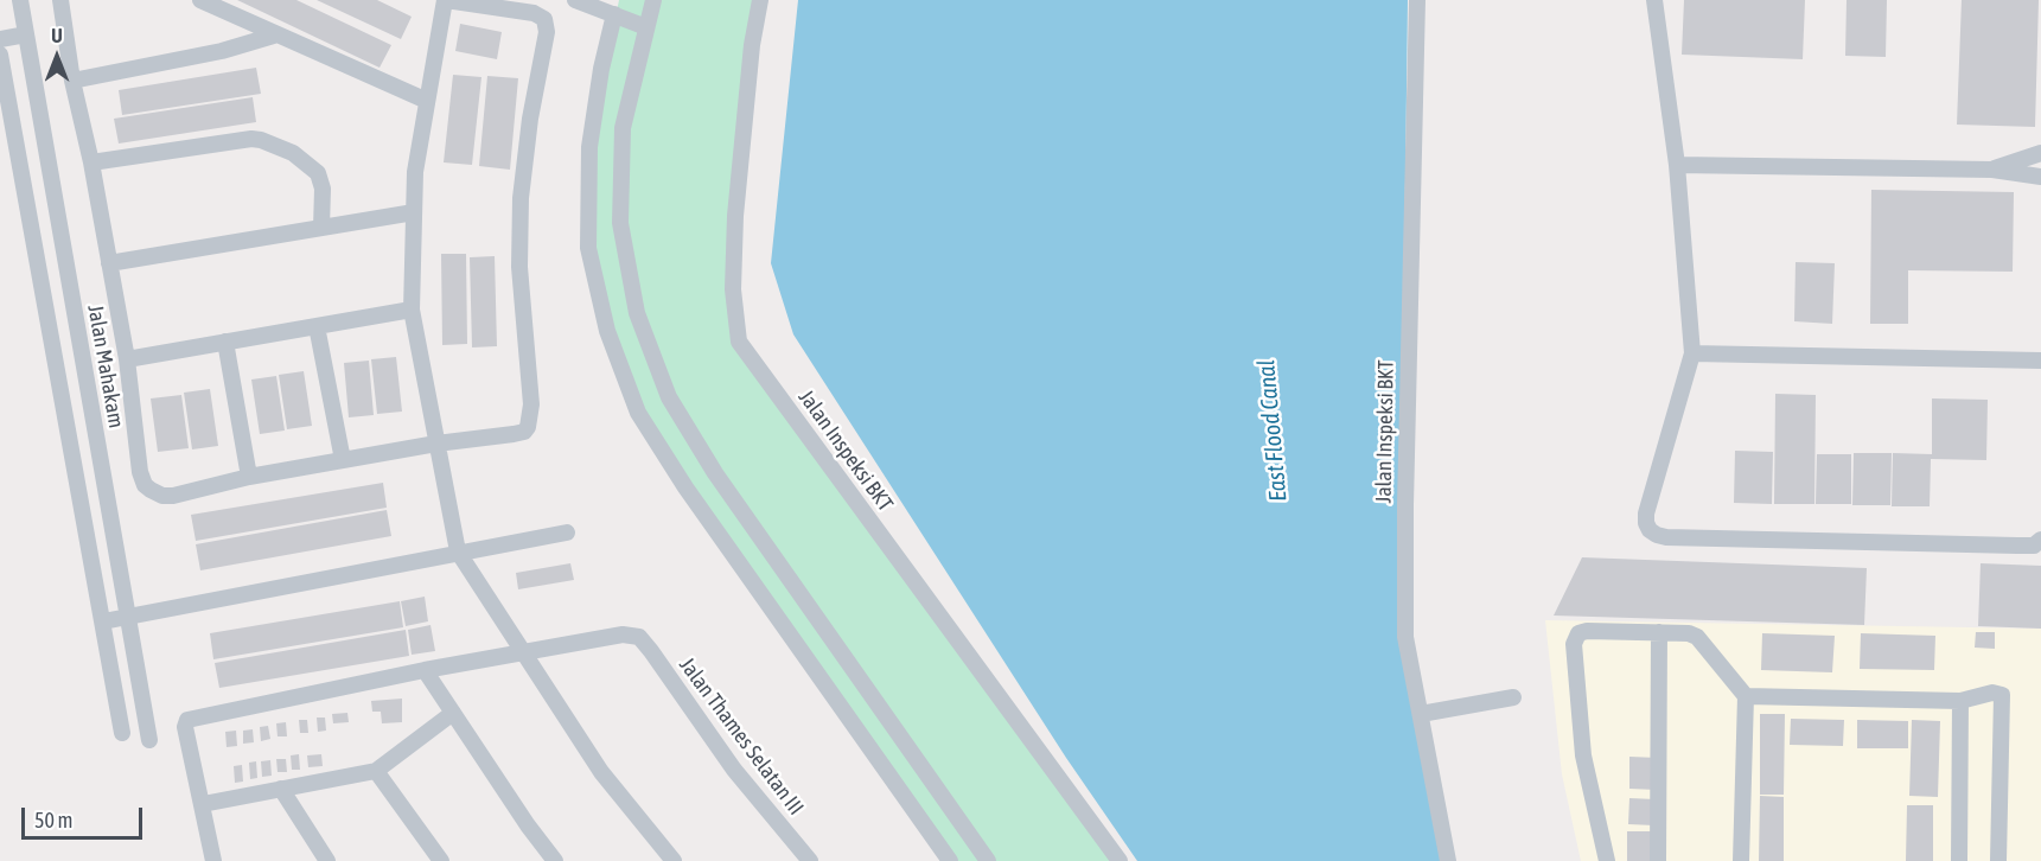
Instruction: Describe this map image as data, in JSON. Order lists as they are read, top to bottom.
{
  "streets": {
    "street": ["Jalan Mahakam", "Jalan Inspeksi BKT", "Jalan Thames Selatan III"]
  },
  "water": ["East Flood Canal"],
  "scale_bar": "50 m",
  "north": "top"
}
